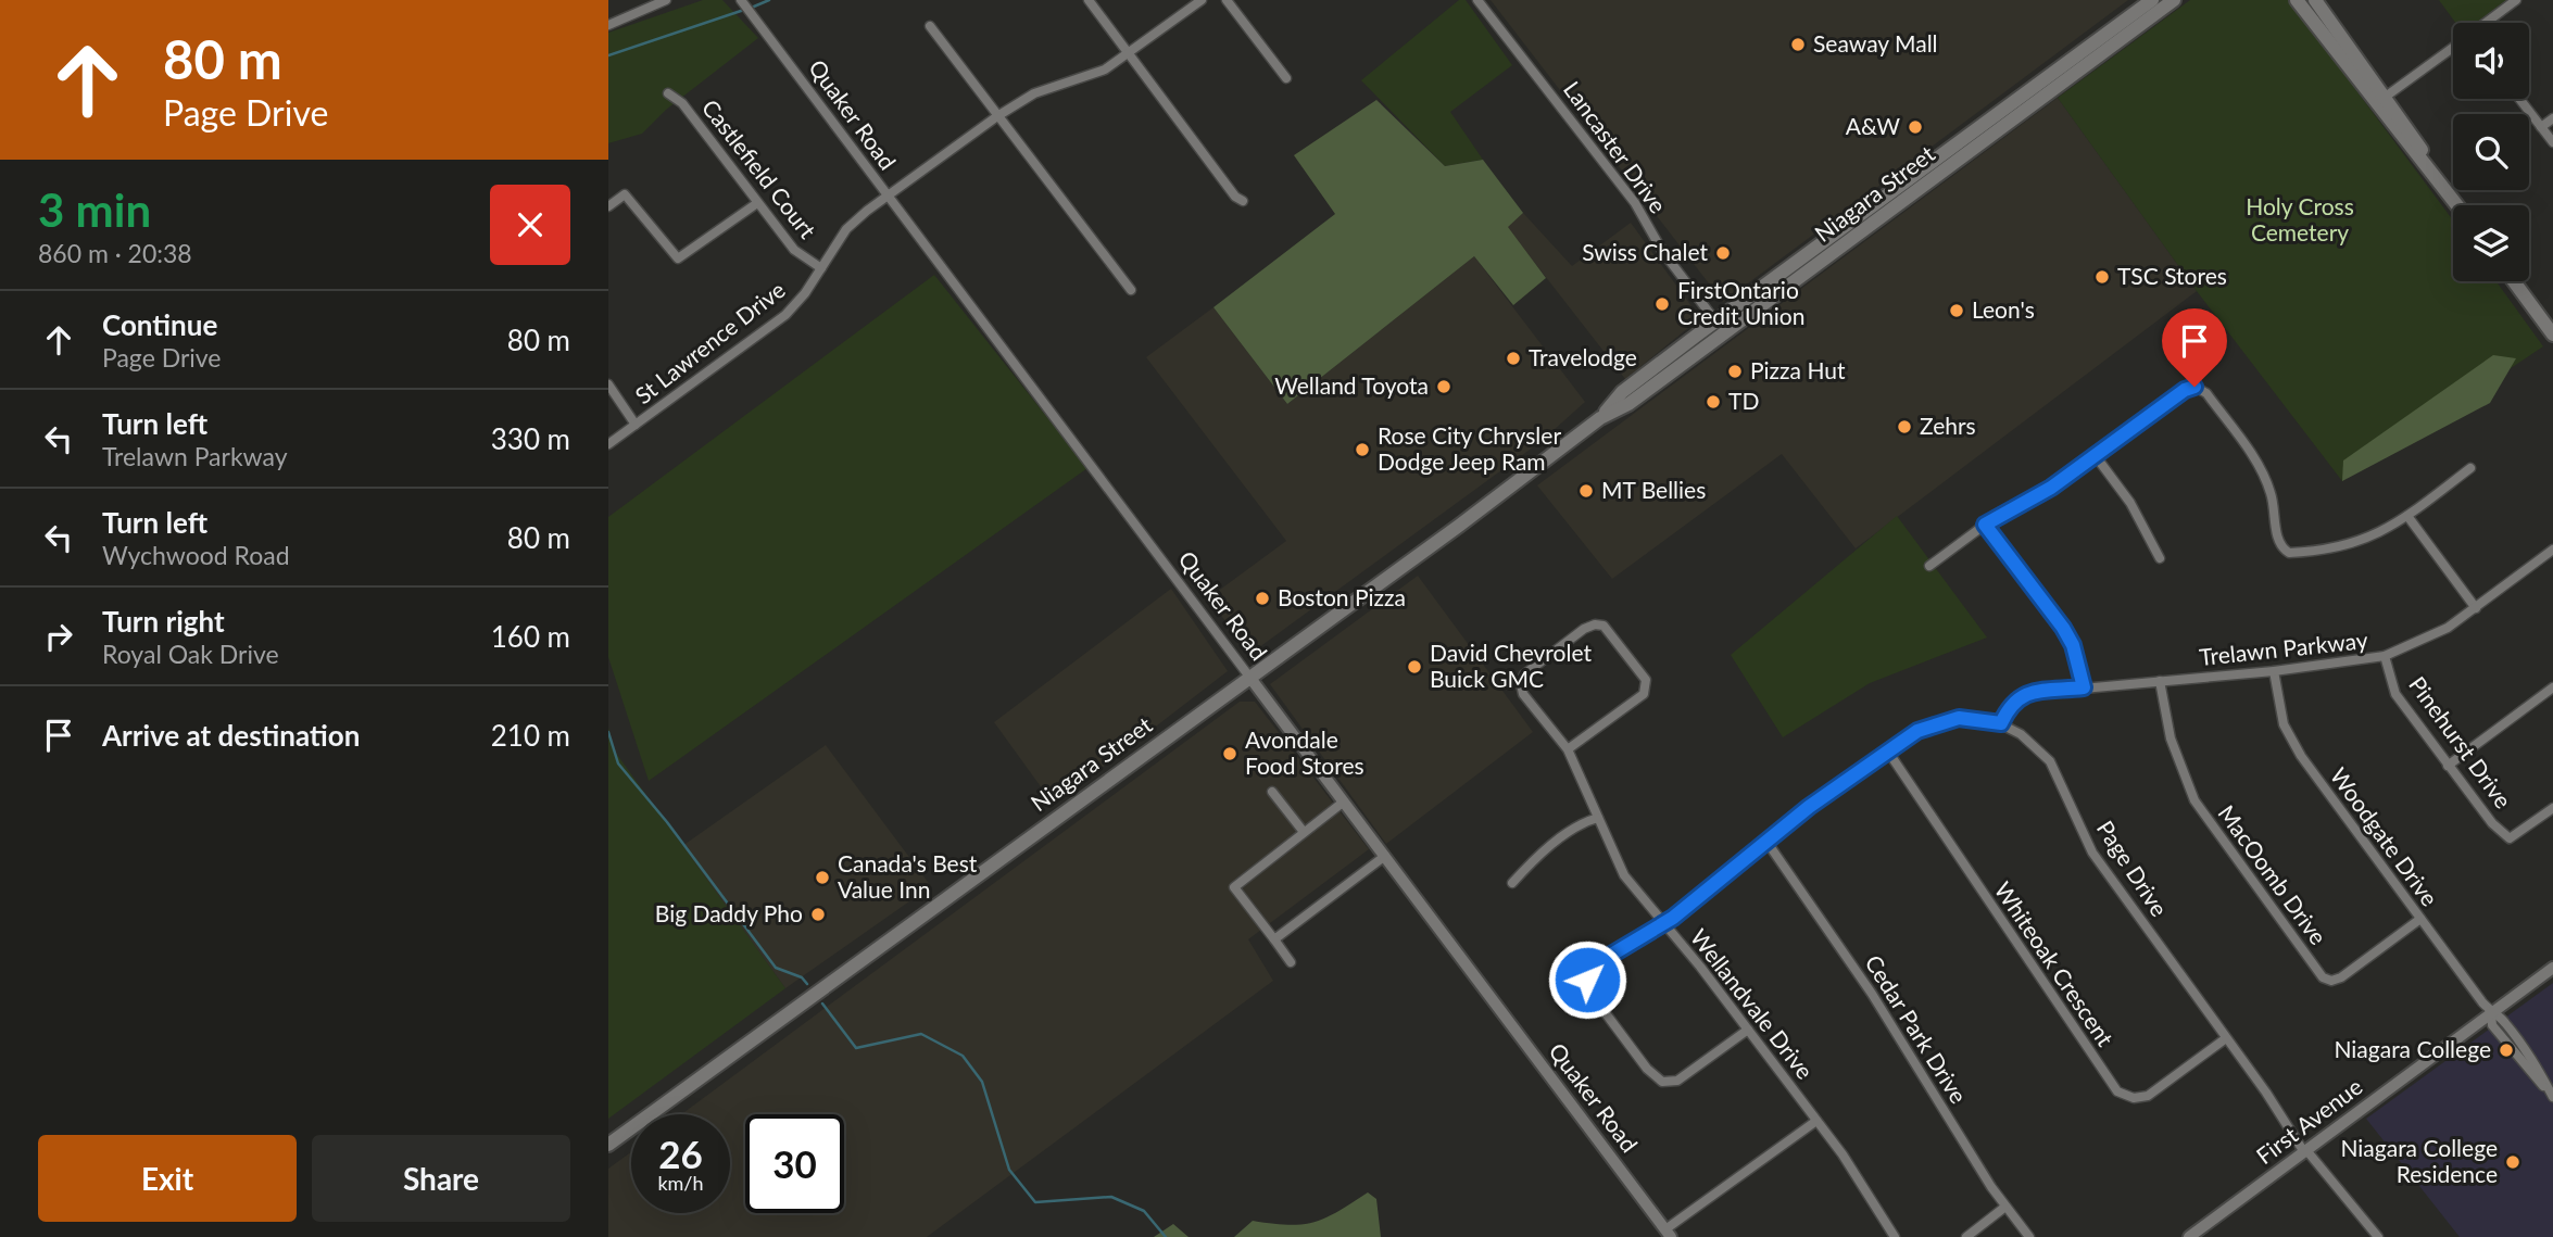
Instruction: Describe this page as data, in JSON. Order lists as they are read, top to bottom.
{
  "streets": {
    "main road": ["Niagara Street"],
    "street": [
      "Quaker Road",
      "Lancaster Drive",
      "Castlefield Court",
      "St Lawrence Drive",
      "Trelawn Parkway",
      "Pinehurst Drive",
      "Woodgate Drive",
      "Page Drive",
      "MacOomb Drive",
      "Whiteoak Crescent",
      "Wellandvale Drive",
      "Cedar Park Drive",
      "First Avenue"
    ]
  },
  "crossings": [
    ["Quaker Road", "Niagara Street"],
    ["Quaker Road", "St Lawrence Drive"],
    ["Lancaster Drive", "Niagara Street"],
    ["Castlefield Court", "St Lawrence Drive"],
    ["Trelawn Parkway", "Pinehurst Drive"],
    ["Trelawn Parkway", "Woodgate Drive"],
    ["Trelawn Parkway", "Page Drive"],
    ["Trelawn Parkway", "MacOomb Drive"],
    ["Woodgate Drive", "MacOomb Drive"],
    ["Woodgate Drive", "First Avenue"],
    ["Page Drive", "Whiteoak Crescent"],
    ["Page Drive", "Wellandvale Drive"],
    ["Page Drive", "Cedar Park Drive"],
    ["Page Drive", "First Avenue"]
  ],
  "parks": ["Holy Cross Cemetery"],
  "places": [
    "Seaway Mall",
    "A&W",
    "Swiss Chalet",
    "TSC Stores",
    "FirstOntario Credit Union",
    "Leon's",
    "Travelodge",
    "Pizza Hut",
    "Welland Toyota",
    "TD",
    "Zehrs",
    "Rose City Chrysler Dodge Jeep Ram",
    "MT Bellies",
    "Boston Pizza",
    "David Chevrolet Buick GMC",
    "Avondale Food Stores",
    "Canada's Best Value Inn",
    "Big Daddy Pho",
    "Niagara College",
    "Niagara College Residence"
  ],
  "page": {
    "turn": ["80 m", "Page Drive"],
    "heading": ["3 min", "860 m · 20:38"],
    "list": [
      {
        "name": "Continue",
        "note": "Page Drive",
        "value": "80 m"
      },
      {
        "name": "Turn left",
        "note": "Trelawn Parkway",
        "value": "330 m"
      },
      {
        "name": "Turn left",
        "note": "Wychwood Road",
        "value": "80 m"
      },
      {
        "name": "Turn right",
        "note": "Royal Oak Drive",
        "value": "160 m"
      },
      {
        "name": "Arrive at destination",
        "value": "210 m"
      }
    ],
    "speed": "26 km/h",
    "limit": "30",
    "buttons": ["Exit", "Share"]
  }
}
